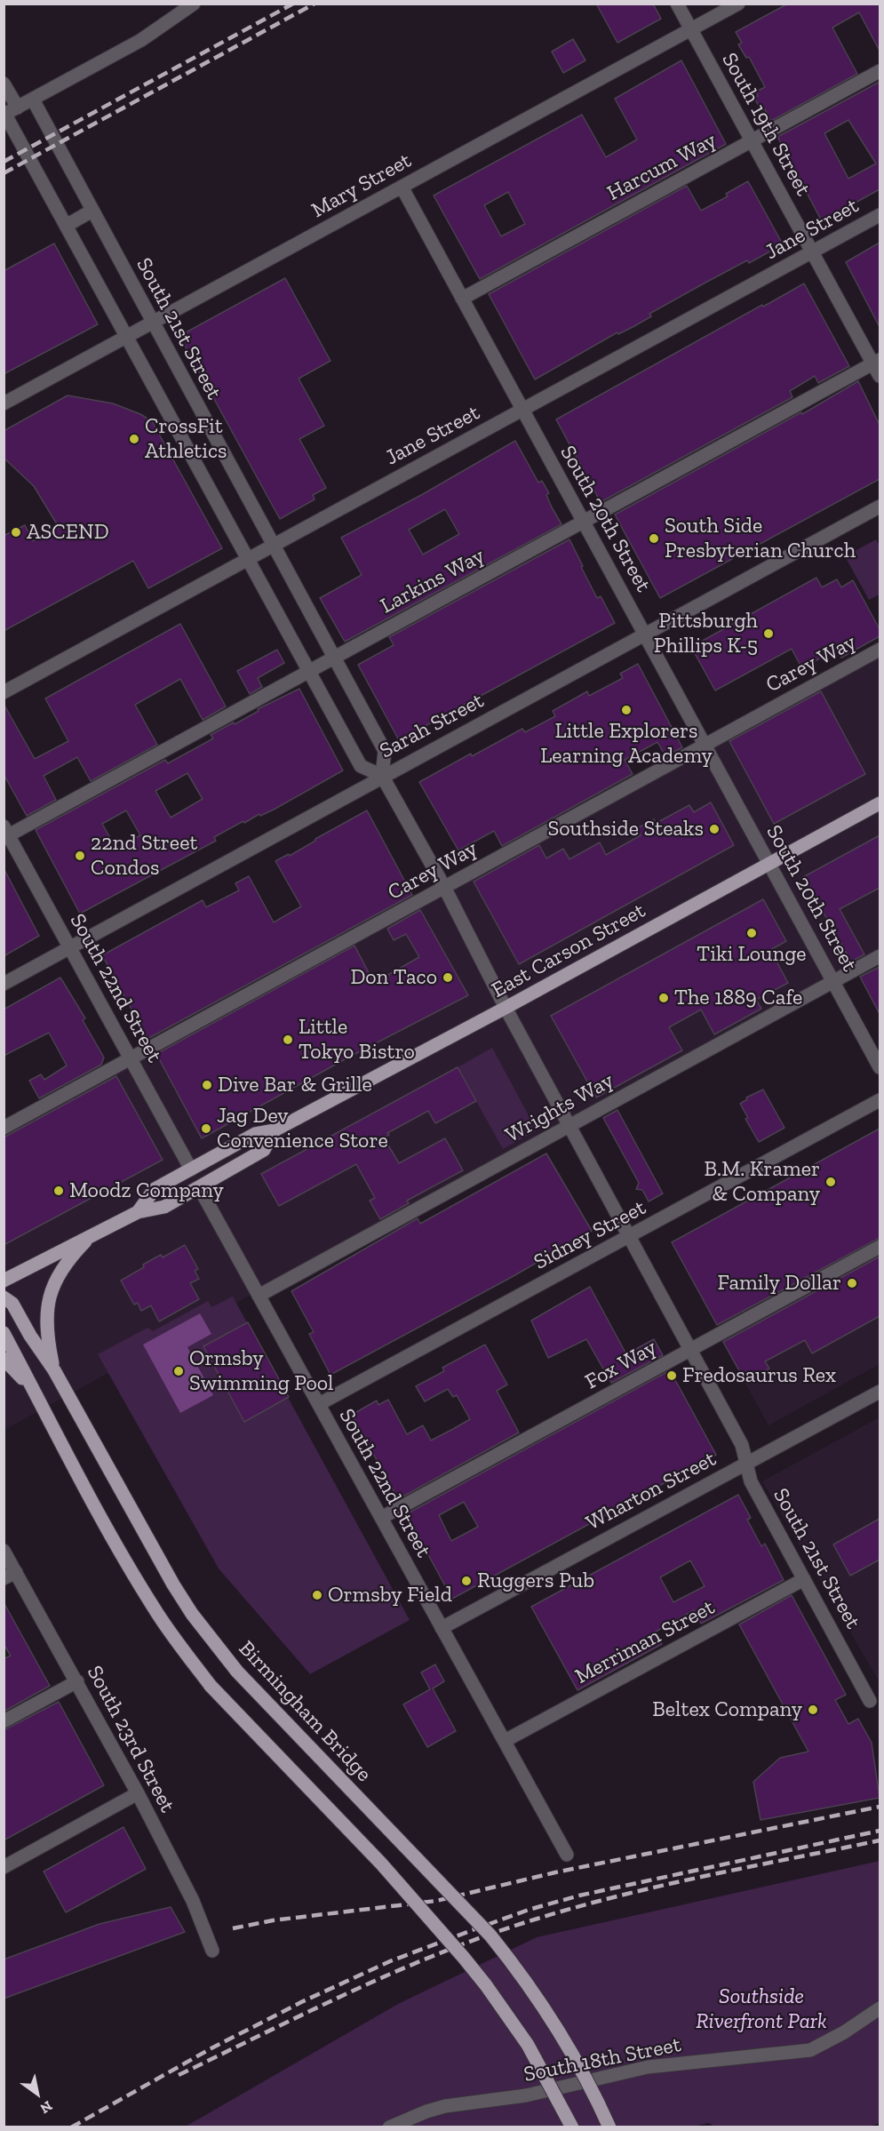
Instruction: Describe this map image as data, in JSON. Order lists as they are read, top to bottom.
{
  "streets": {
    "main road": ["East Carson Street", "Birmingham Bridge"],
    "street": [
      "South 19th Street",
      "Harcum Way",
      "Mary Street",
      "Jane Street",
      "South 21st Street",
      "South 20th Street",
      "Larkins Way",
      "Carey Way",
      "Sarah Street",
      "South 22nd Street",
      "Wrights Way",
      "Sidney Street",
      "Fox Way",
      "Wharton Street",
      "Merriman Street",
      "South 23rd Street",
      "South 18th Street"
    ]
  },
  "crossings": [
    ["South 19th Street", "Harcum Way"],
    ["South 19th Street", "Mary Street"],
    ["South 19th Street", "Jane Street"],
    ["South 19th Street", "Larkins Way"],
    ["Harcum Way", "South 20th Street"],
    ["Mary Street", "South 21st Street"],
    ["Mary Street", "South 20th Street"],
    ["Jane Street", "South 21st Street"],
    ["Jane Street", "South 20th Street"],
    ["South 21st Street", "Larkins Way"],
    ["South 21st Street", "Carey Way"],
    ["South 21st Street", "Sarah Street"],
    ["South 21st Street", "East Carson Street"],
    ["South 21st Street", "Wrights Way"],
    ["South 21st Street", "Sidney Street"],
    ["South 21st Street", "Fox Way"],
    ["South 21st Street", "Wharton Street"],
    ["South 21st Street", "Merriman Street"],
    ["South 20th Street", "Larkins Way"],
    ["South 20th Street", "Carey Way"],
    ["South 20th Street", "Sarah Street"],
    ["South 20th Street", "East Carson Street"],
    ["South 20th Street", "Wrights Way"],
    ["Larkins Way", "South 22nd Street"],
    ["Carey Way", "South 22nd Street"],
    ["Sarah Street", "South 22nd Street"],
    ["East Carson Street", "South 22nd Street"],
    ["South 22nd Street", "Wrights Way"],
    ["South 22nd Street", "Sidney Street"],
    ["South 22nd Street", "Fox Way"],
    ["South 22nd Street", "Wharton Street"],
    ["South 22nd Street", "Merriman Street"]
  ],
  "parks": ["Southside Riverfront Park"],
  "places": [
    "CrossFit Athletics",
    "ASCEND",
    "South Side Presbyterian Church",
    "Pittsburgh Phillips K-5",
    "Little Explorers Learning Academy",
    "Southside Steaks",
    "22nd Street Condos",
    "Tiki Lounge",
    "Don Taco",
    "The 1889 Cafe",
    "Little Tokyo Bistro",
    "Dive Bar & Grille",
    "Jag Dev Convenience Store",
    "B.M. Kramer & Company",
    "Moodz Company",
    "Family Dollar",
    "Ormsby Swimming Pool",
    "Fredosaurus Rex",
    "Ruggers Pub",
    "Ormsby Field",
    "Beltex Company"
  ],
  "north": "bottom right"
}
